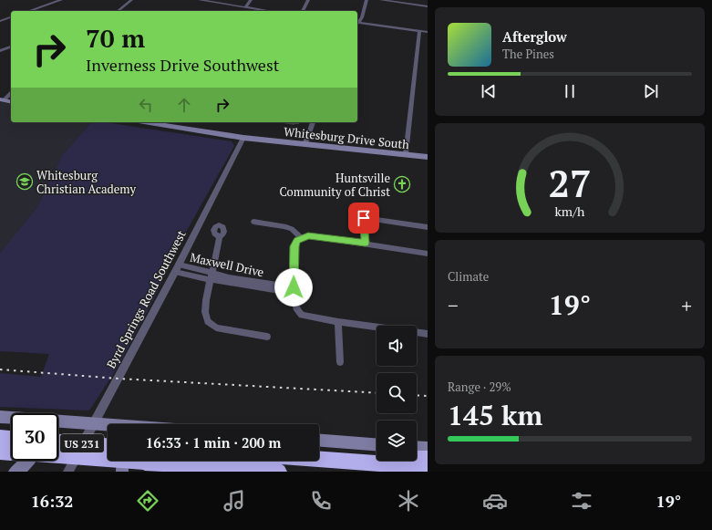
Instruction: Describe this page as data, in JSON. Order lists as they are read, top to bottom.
{
  "streets": {
    "highway": ["US 231"],
    "main road": ["Whitesburg Drive South"],
    "street": ["Byrd Springs Road Southwest"]
  },
  "crossings": [
    ["Whitesburg Drive South", "Byrd Springs Road Southwest"]
  ],
  "places": {
    "school or university": ["Whitesburg Christian Academy"],
    "church": ["Huntsville Community of Christ"]
  },
  "page": {
    "turn": ["70 m", "Inverness Drive Southwest"],
    "song": ["Afterglow", "The Pines"],
    "tile": [
      "Climate",
      ["Range · 29%", "145 km"]
    ],
    "heat": ["−", "19°", "+"],
    "limit": "30",
    "trip": "16:33 · 1 min · 200 m",
    "tabs": ["16:32", "19°"],
    "gauge": ["27", "km/h"]
  }
}
